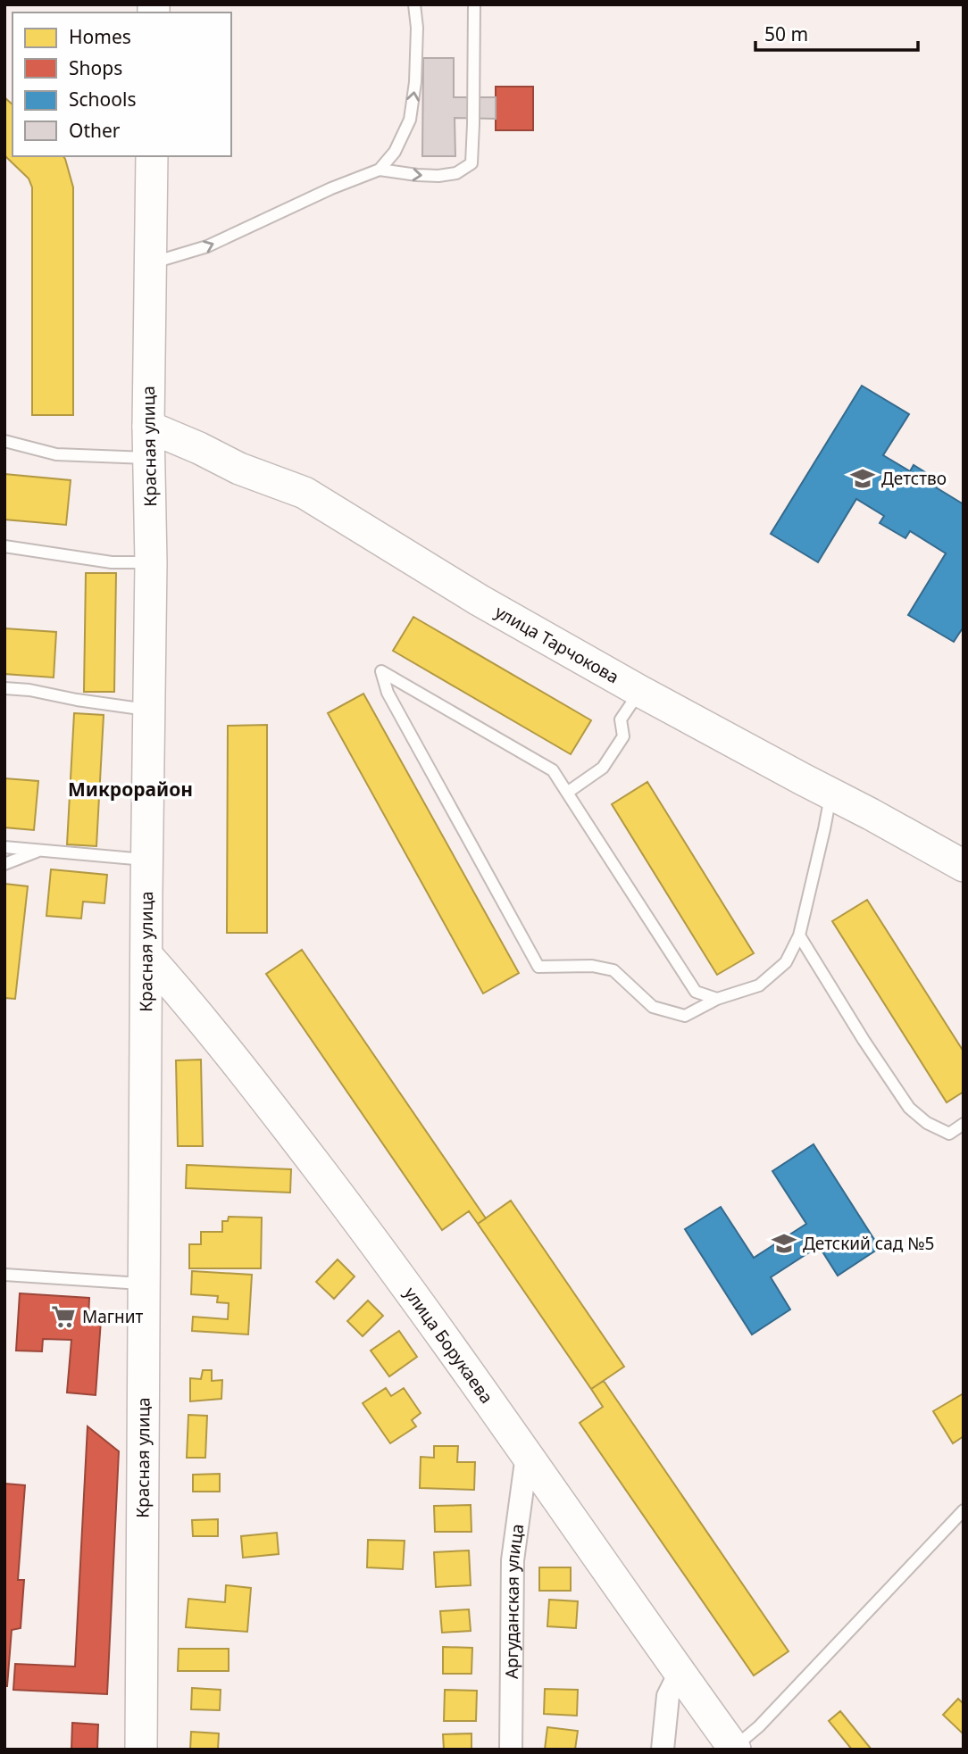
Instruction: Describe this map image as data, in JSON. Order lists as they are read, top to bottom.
{
  "streets": {
    "street": [
      "Красная улица",
      "улица Тарчокова",
      "улица Борукаева",
      "Аргуданская улица"
    ]
  },
  "crossings": [
    ["Красная улица", "улица Тарчокова"],
    ["Красная улица", "улица Борукаева"],
    ["улица Борукаева", "Аргуданская улица"]
  ],
  "districts": ["Микрорайон"],
  "places": {
    "school or university": ["Детство", "Детский сад №5"],
    "supermarket": ["Магнит"]
  },
  "legend": [
    "Homes",
    "Shops",
    "Schools",
    "Other"
  ],
  "scale_bar": "50 m"
}
